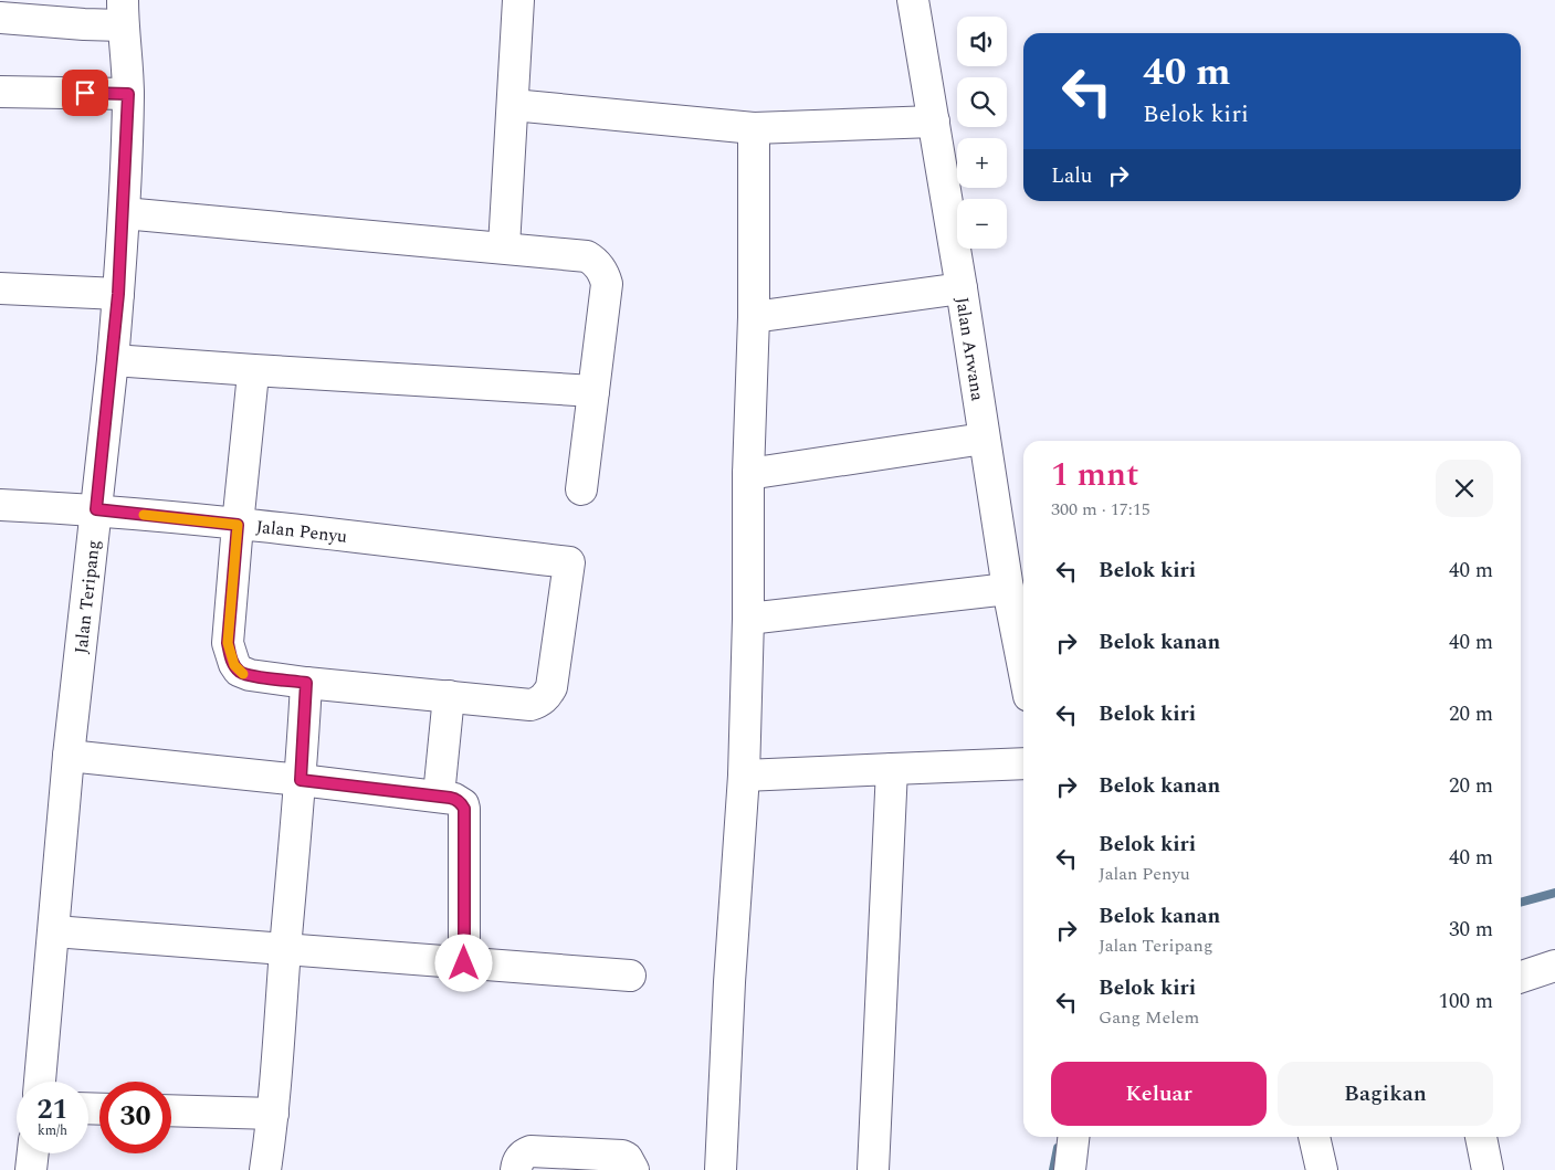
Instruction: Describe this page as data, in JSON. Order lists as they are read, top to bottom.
{
  "streets": {
    "street": ["Jalan Arwana", "Jalan Penyu", "Jalan Teripang"]
  },
  "crossings": [
    ["Jalan Penyu", "Jalan Teripang"]
  ],
  "page": {
    "map_buttons": ["+", "−"],
    "turn": ["40 m", "Belok kiri"],
    "then": "Lalu",
    "heading": ["1 mnt", "300 m · 17:15"],
    "list": [
      {
        "name": "Belok kiri",
        "value": "40 m"
      },
      {
        "name": "Belok kanan",
        "value": "40 m"
      },
      {
        "name": "Belok kiri",
        "value": "20 m"
      },
      {
        "name": "Belok kanan",
        "value": "20 m"
      },
      {
        "name": "Belok kiri",
        "note": "Jalan Penyu",
        "value": "40 m"
      },
      {
        "name": "Belok kanan",
        "note": "Jalan Teripang",
        "value": "30 m"
      },
      {
        "name": "Belok kiri",
        "note": "Gang Melem",
        "value": "100 m"
      }
    ],
    "buttons": ["Keluar", "Bagikan"],
    "speed": "21 km/h",
    "limit": "30"
  }
}
